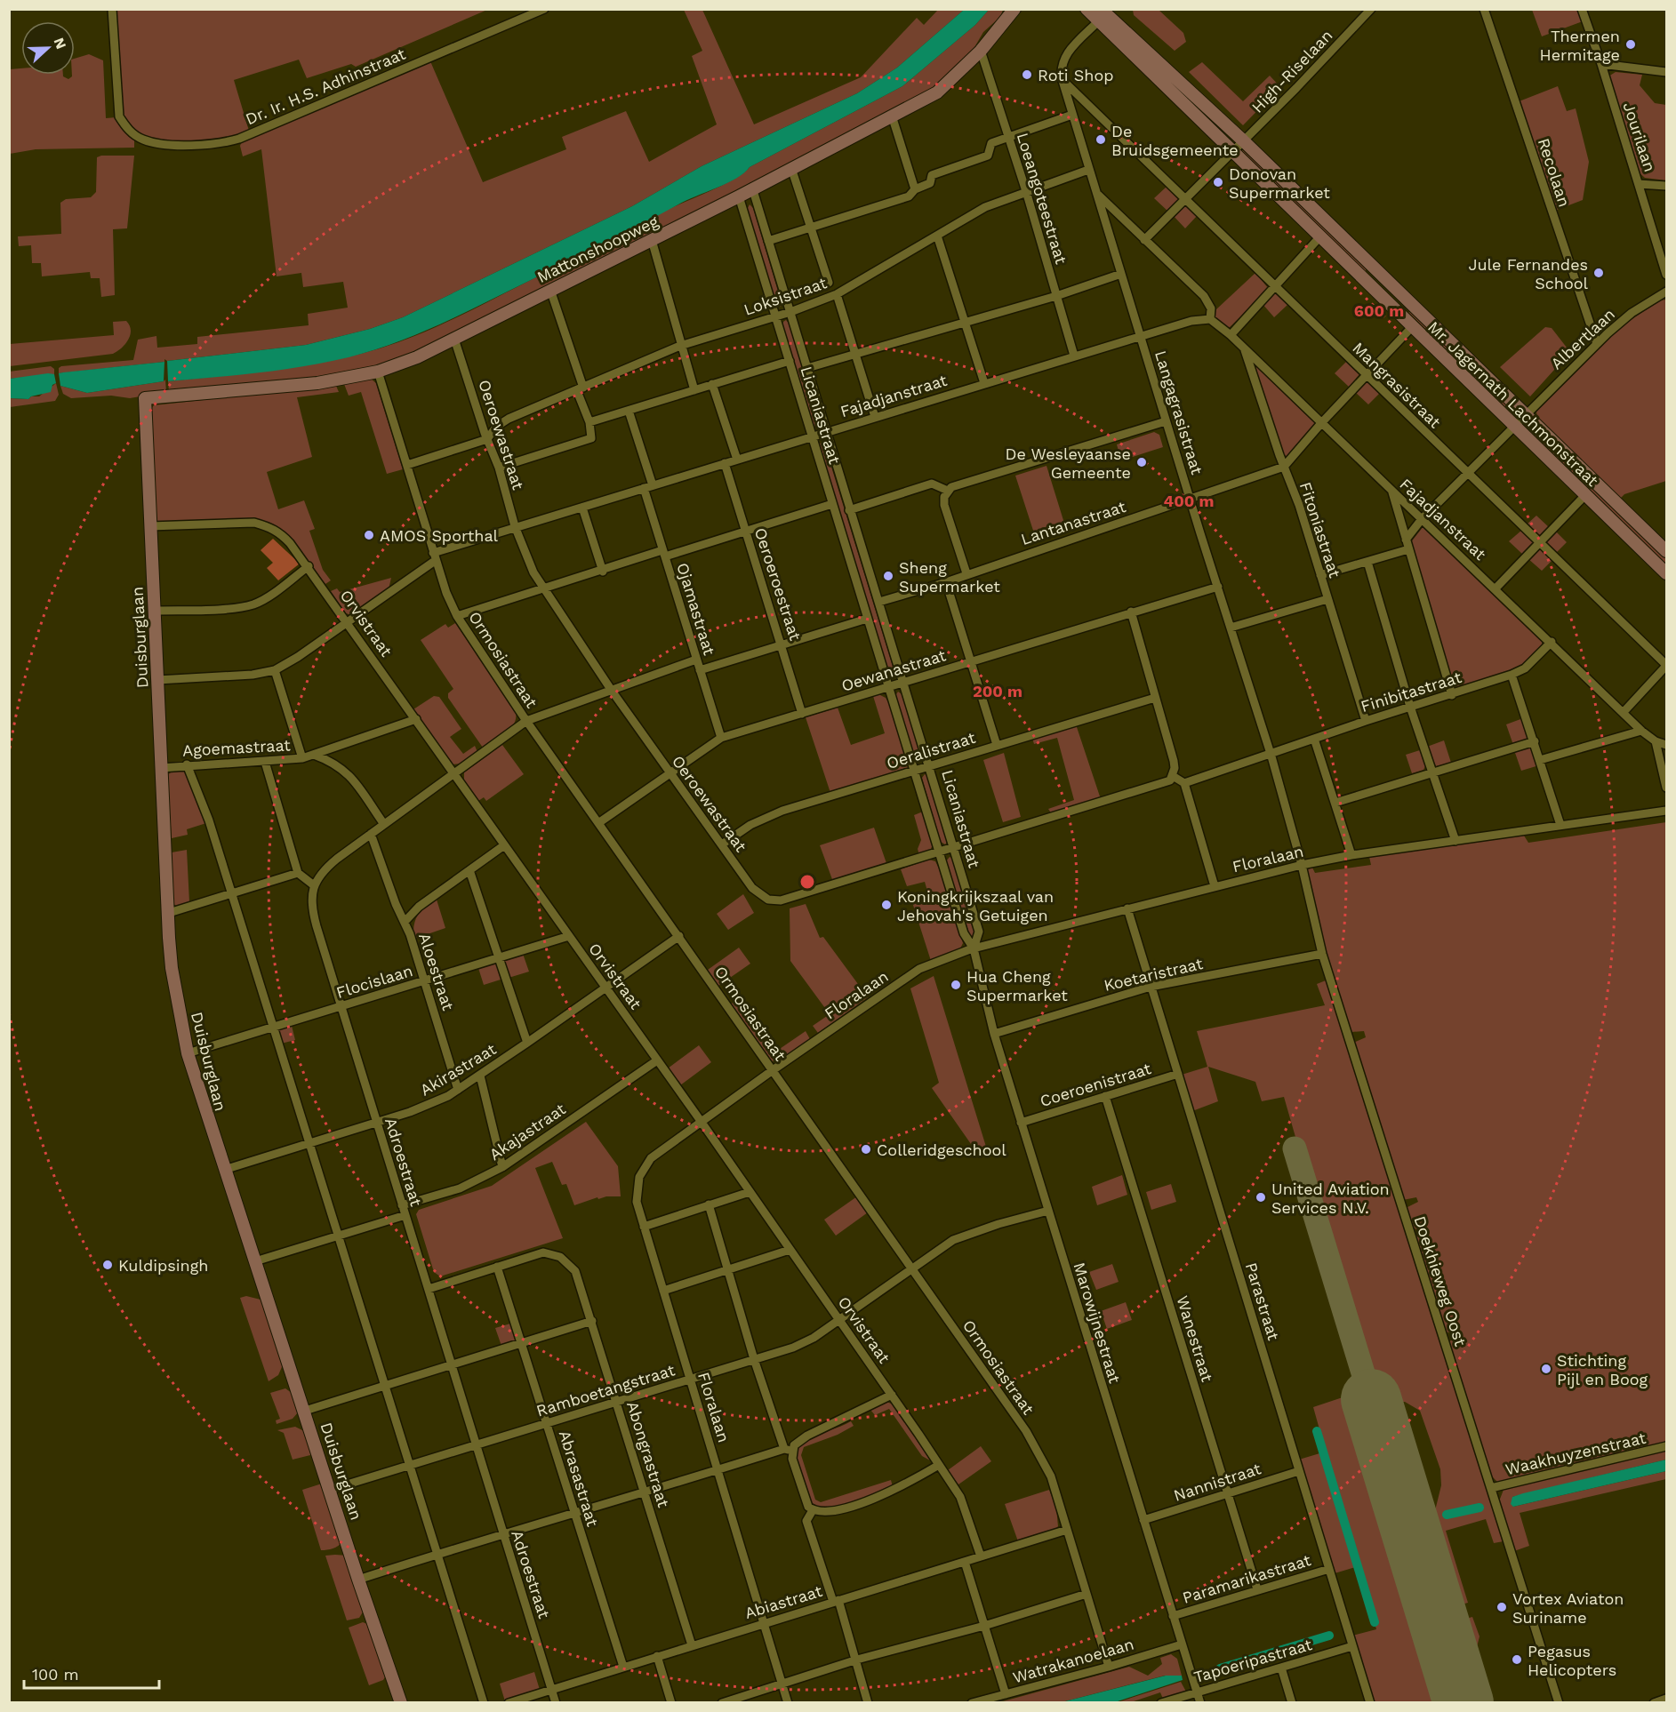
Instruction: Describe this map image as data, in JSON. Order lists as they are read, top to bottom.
{
  "streets": {
    "street": [
      "High-Riselaan",
      "Dr. Ir. H.S. Adhinstraat",
      "Jourilaan",
      "Recolaan",
      "Loeangoteestraat",
      "Mattonshoopweg",
      "Loksistraat",
      "Albertlaan",
      "Mangrasistraat",
      "Fajadjanstraat",
      "Mr. Jagernath Lachmonstraat",
      "Langagrasistraat",
      "Licaniastraat",
      "Oeroewastraat",
      "Lantanastraat",
      "Fitoniastraat",
      "Oeroeroestraat",
      "Ojamastraat",
      "Orvistraat",
      "Duisburglaan",
      "Ormosiastraat",
      "Oewanastraat",
      "Finibitastraat",
      "Agoemastraat",
      "Oeralistraat",
      "Floralaan",
      "Aloestraat",
      "Koetaristraat",
      "Flocislaan",
      "Akirastraat",
      "Coeroenistraat",
      "Akajastraat",
      "Adroestraat",
      "Doekhieweg Oost",
      "Parastraat",
      "Marowijnestraat",
      "Wanestraat",
      "Ramboetangstraat",
      "Waakhuyzenstraat",
      "Abongrastraat",
      "Abrasastraat",
      "Nannistraat",
      "Paramarikastraat",
      "Abiastraat",
      "Watrakanoelaan",
      "Tapoeripastraat"
    ]
  },
  "crossings": [
    ["High-Riselaan", "Mangrasistraat"],
    ["High-Riselaan", "Mr. Jagernath Lachmonstraat"],
    ["Recolaan", "Albertlaan"],
    ["Loeangoteestraat", "Mattonshoopweg"],
    ["Loeangoteestraat", "Loksistraat"],
    ["Loeangoteestraat", "Fajadjanstraat"],
    ["Mattonshoopweg", "Licaniastraat"],
    ["Mattonshoopweg", "Oeroewastraat"],
    ["Mattonshoopweg", "Duisburglaan"],
    ["Mattonshoopweg", "Ormosiastraat"],
    ["Loksistraat", "Langagrasistraat"],
    ["Loksistraat", "Licaniastraat"],
    ["Loksistraat", "Oeroewastraat"],
    ["Albertlaan", "Mangrasistraat"],
    ["Albertlaan", "Fajadjanstraat"],
    ["Albertlaan", "Mr. Jagernath Lachmonstraat"],
    ["Mangrasistraat", "Langagrasistraat"],
    ["Fajadjanstraat", "Langagrasistraat"],
    ["Fajadjanstraat", "Licaniastraat"],
    ["Fajadjanstraat", "Oeroewastraat"],
    ["Fajadjanstraat", "Fitoniastraat"],
    ["Fajadjanstraat", "Oeroeroestraat"],
    ["Fajadjanstraat", "Ojamastraat"],
    ["Fajadjanstraat", "Orvistraat"],
    ["Fajadjanstraat", "Ormosiastraat"],
    ["Fajadjanstraat", "Finibitastraat"],
    ["Mr. Jagernath Lachmonstraat", "Langagrasistraat"],
    ["Langagrasistraat", "Lantanastraat"],
    ["Langagrasistraat", "Oewanastraat"],
    ["Langagrasistraat", "Finibitastraat"],
    ["Langagrasistraat", "Floralaan"],
    ["Langagrasistraat", "Doekhieweg Oost"],
    ["Licaniastraat", "Oeroewastraat"],
    ["Licaniastraat", "Lantanastraat"],
    ["Licaniastraat", "Oewanastraat"],
    ["Licaniastraat", "Oeralistraat"],
    ["Licaniastraat", "Floralaan"],
    ["Licaniastraat", "Marowijnestraat"],
    ["Oeroewastraat", "Oewanastraat"],
    ["Oeroewastraat", "Oeralistraat"],
    ["Lantanastraat", "Fitoniastraat"],
    ["Fitoniastraat", "Finibitastraat"],
    ["Oeroeroestraat", "Oewanastraat"],
    ["Ojamastraat", "Oewanastraat"],
    ["Orvistraat", "Duisburglaan"],
    ["Orvistraat", "Agoemastraat"],
    ["Orvistraat", "Floralaan"],
    ["Orvistraat", "Aloestraat"],
    ["Orvistraat", "Flocislaan"],
    ["Orvistraat", "Akirastraat"],
    ["Orvistraat", "Akajastraat"],
    ["Orvistraat", "Ramboetangstraat"],
    ["Orvistraat", "Abiastraat"],
    ["Duisburglaan", "Agoemastraat"],
    ["Duisburglaan", "Flocislaan"],
    ["Duisburglaan", "Akirastraat"],
    ["Duisburglaan", "Ramboetangstraat"],
    ["Ormosiastraat", "Oewanastraat"],
    ["Ormosiastraat", "Floralaan"],
    ["Ormosiastraat", "Akirastraat"],
    ["Ormosiastraat", "Ramboetangstraat"],
    ["Ormosiastraat", "Abiastraat"],
    ["Ormosiastraat", "Watrakanoelaan"],
    ["Floralaan", "Doekhieweg Oost"],
    ["Floralaan", "Parastraat"],
    ["Floralaan", "Marowijnestraat"],
    ["Floralaan", "Ramboetangstraat"],
    ["Floralaan", "Abiastraat"],
    ["Aloestraat", "Flocislaan"],
    ["Aloestraat", "Akirastraat"],
    ["Koetaristraat", "Doekhieweg Oost"],
    ["Koetaristraat", "Parastraat"],
    ["Koetaristraat", "Marowijnestraat"],
    ["Flocislaan", "Adroestraat"],
    ["Akirastraat", "Adroestraat"],
    ["Coeroenistraat", "Parastraat"],
    ["Coeroenistraat", "Marowijnestraat"],
    ["Coeroenistraat", "Wanestraat"],
    ["Akajastraat", "Adroestraat"],
    ["Adroestraat", "Ramboetangstraat"],
    ["Adroestraat", "Abongrastraat"],
    ["Adroestraat", "Abiastraat"],
    ["Doekhieweg Oost", "Waakhuyzenstraat"],
    ["Parastraat", "Nannistraat"],
    ["Parastraat", "Paramarikastraat"],
    ["Parastraat", "Tapoeripastraat"],
    ["Marowijnestraat", "Ramboetangstraat"],
    ["Marowijnestraat", "Nannistraat"],
    ["Marowijnestraat", "Paramarikastraat"],
    ["Marowijnestraat", "Watrakanoelaan"],
    ["Marowijnestraat", "Tapoeripastraat"],
    ["Wanestraat", "Nannistraat"],
    ["Wanestraat", "Paramarikastraat"],
    ["Ramboetangstraat", "Abongrastraat"],
    ["Ramboetangstraat", "Abrasastraat"],
    ["Abongrastraat", "Abrasastraat"],
    ["Abongrastraat", "Abiastraat"],
    ["Abrasastraat", "Abiastraat"]
  ],
  "places": [
    "Thermen Hermitage",
    "Roti Shop",
    "De Bruidsgemeente",
    "Donovan Supermarket",
    "Jule Fernandes School",
    "De Wesleyaanse Gemeente",
    "AMOS Sporthal",
    "Sheng Supermarket",
    "Koningkrijkszaal van Jehovah's Getuigen",
    "Hua Cheng Supermarket",
    "Colleridgeschool",
    "United Aviation Services N.V.",
    "Kuldipsingh",
    "Stichting Pijl en Boog",
    "Vortex Aviaton Suriname",
    "Pegasus Helicopters"
  ],
  "scale_bar": "100 m",
  "north": "right",
  "rings": ["600 m", "400 m", "200 m"]
}
